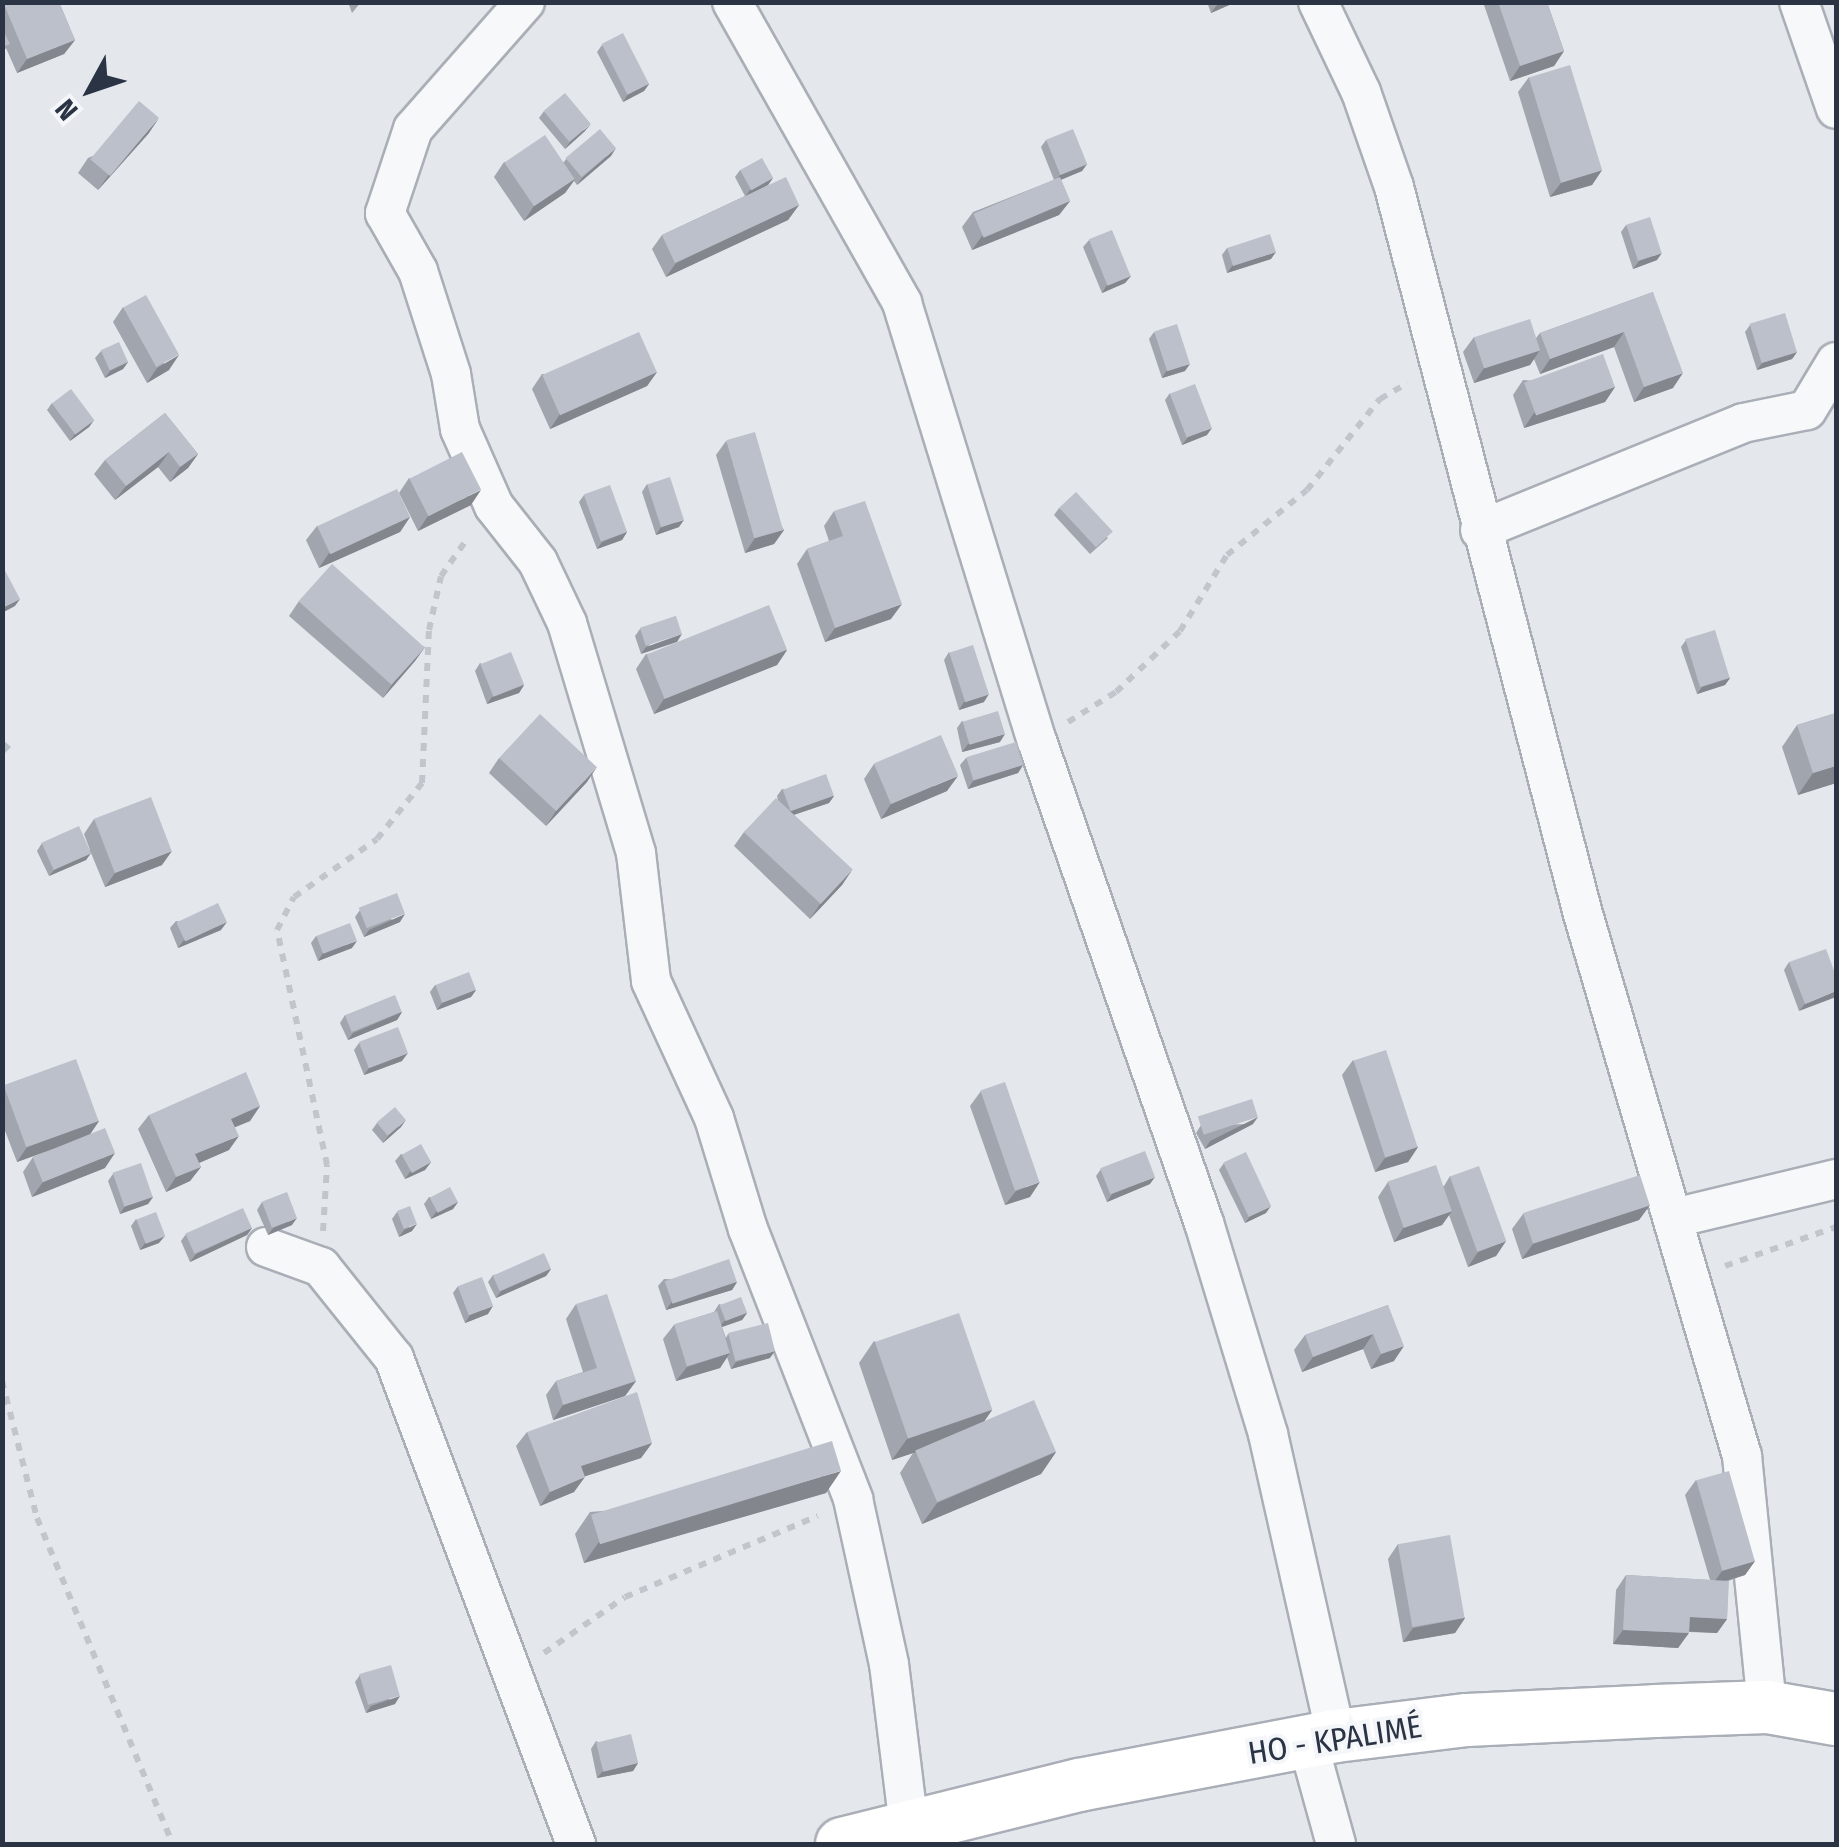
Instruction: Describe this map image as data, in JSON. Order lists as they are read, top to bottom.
{
  "streets": {
    "main road": ["HO - KPALIMÉ"]
  },
  "north": "bottom left"
}
